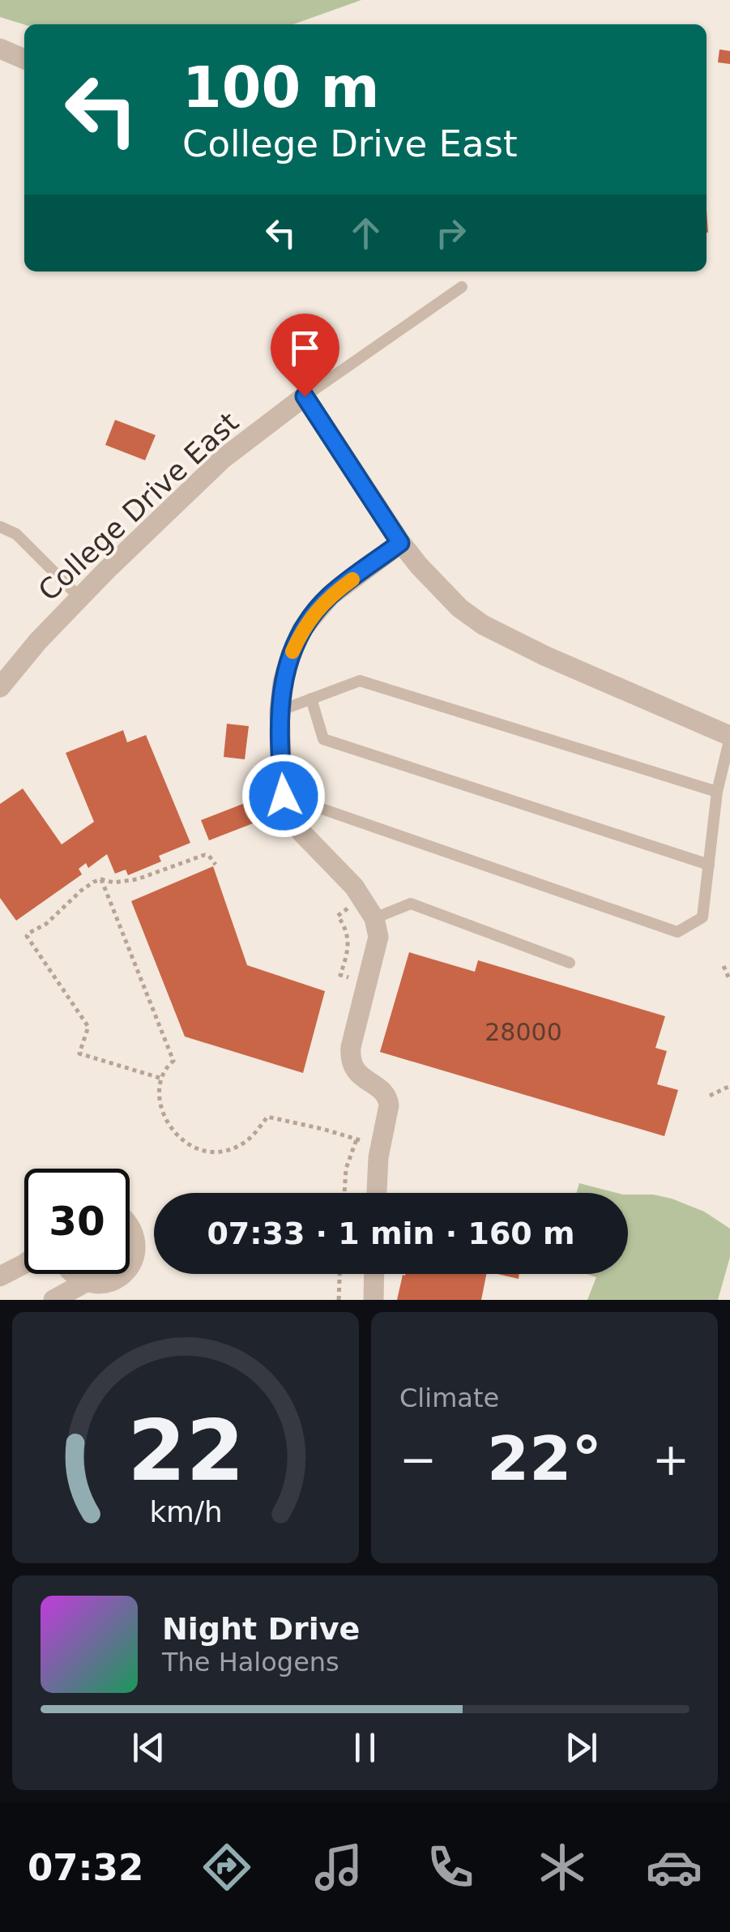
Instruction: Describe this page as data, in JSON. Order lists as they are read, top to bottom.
{
  "streets": {
    "street": ["College Drive East"]
  },
  "house_numbers": ["28000"],
  "page": {
    "turn": ["100 m", "College Drive East"],
    "limit": "30",
    "trip": "07:33 · 1 min · 160 m",
    "tile": "Climate",
    "heat": ["−", "22°", "+"],
    "song": ["Night Drive", "The Halogens"],
    "tabs": "07:32",
    "gauge": ["22", "km/h"]
  }
}
